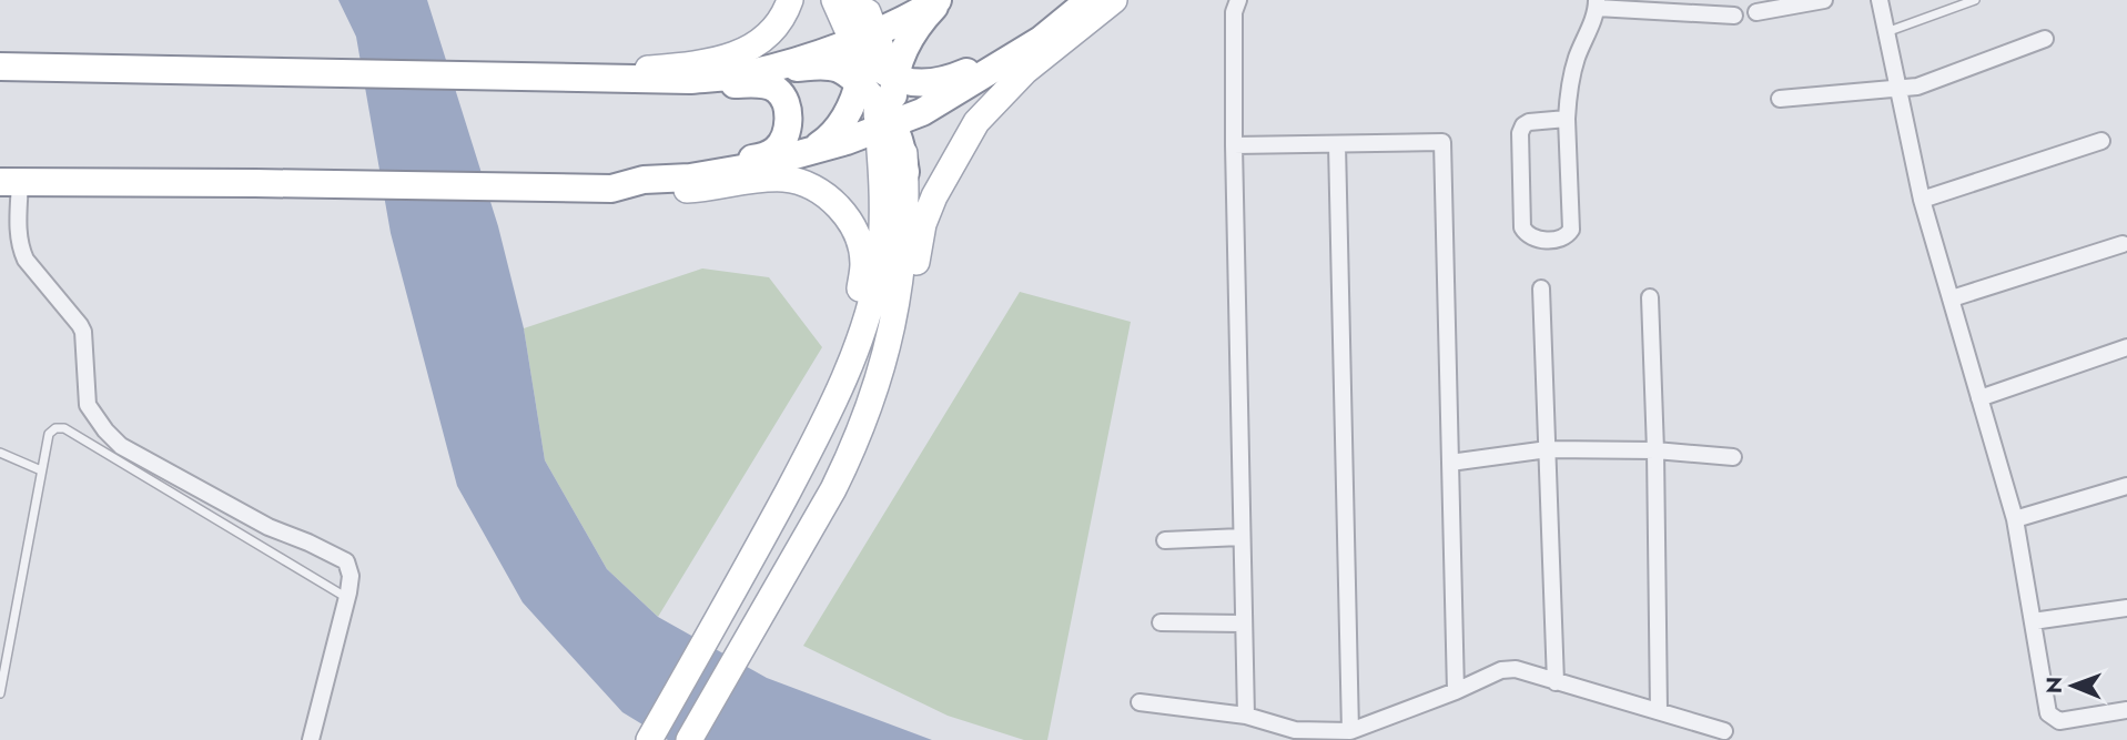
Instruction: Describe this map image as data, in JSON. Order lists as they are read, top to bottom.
{
  "north": "left"
}
